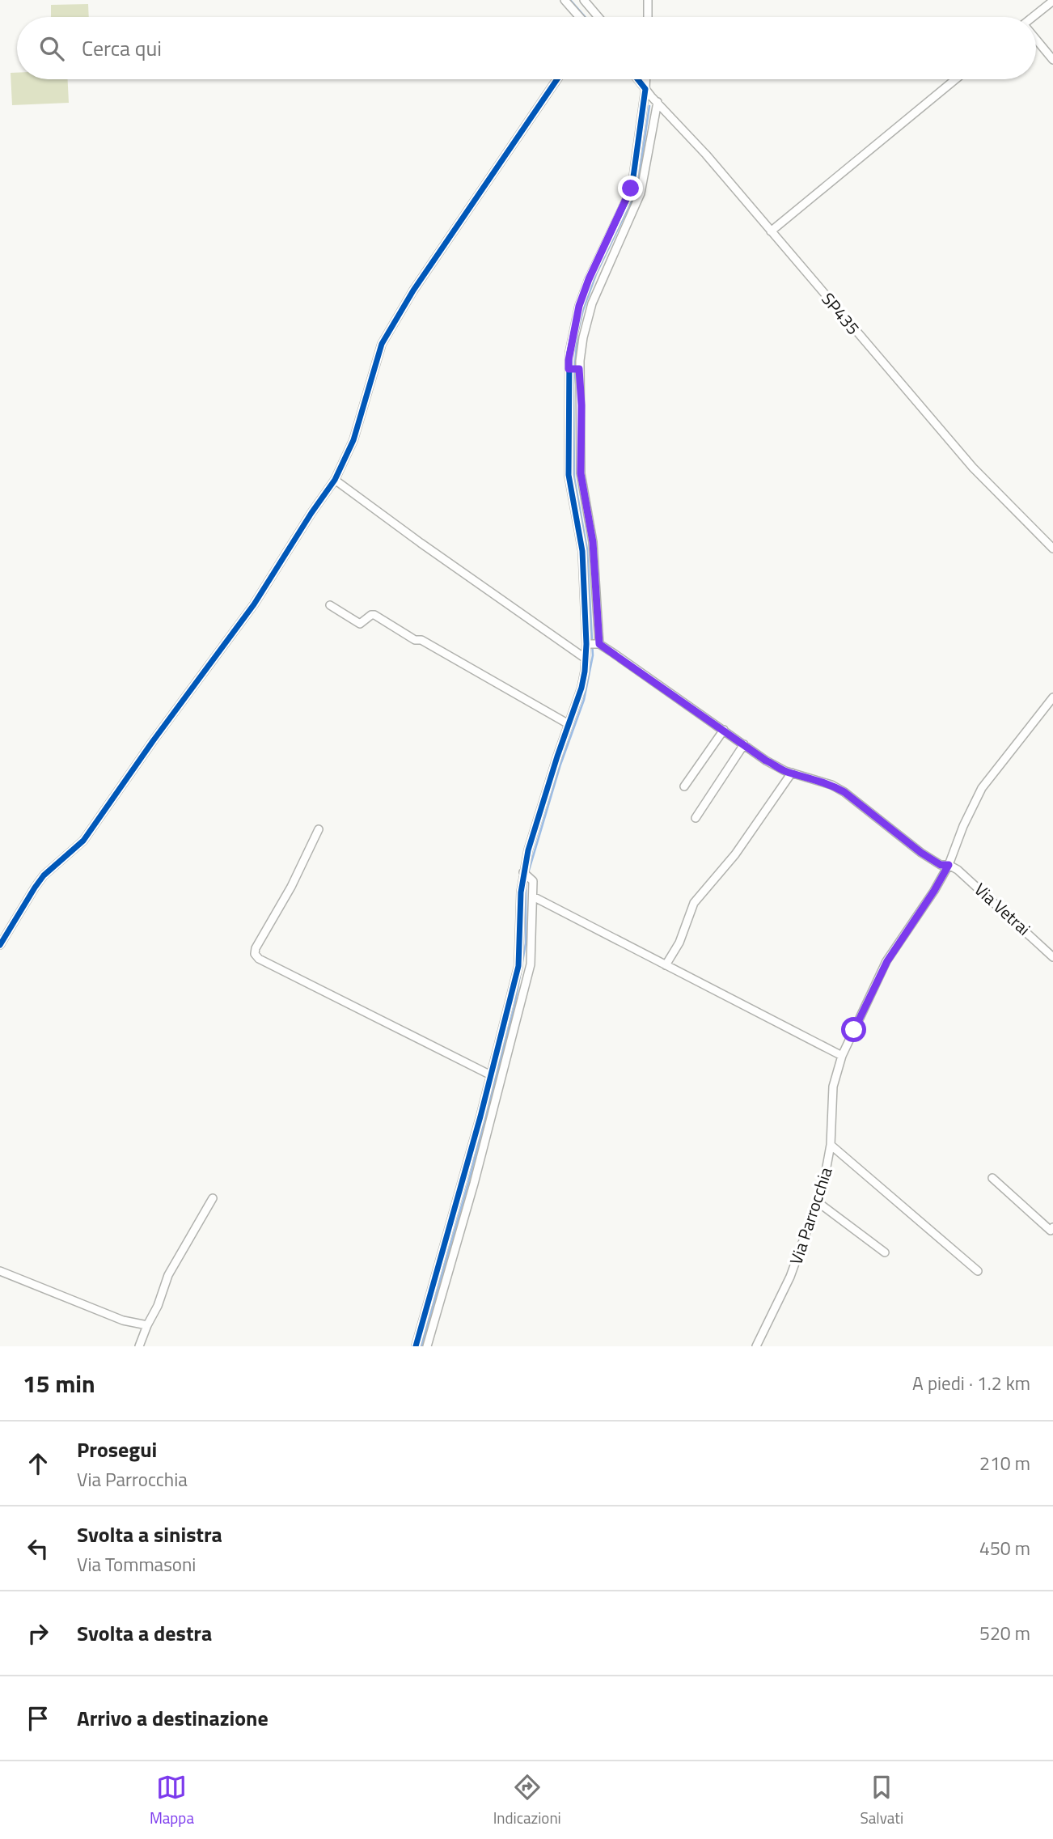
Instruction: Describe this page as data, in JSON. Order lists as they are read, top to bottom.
{
  "streets": {
    "street": ["SP435", "Via Vetrai", "Via Parrocchia"]
  },
  "crossings": [
    ["Via Vetrai", "Via Parrocchia"]
  ],
  "page": {
    "search": "Cerca qui",
    "heading": ["15 min", "A piedi · 1.2 km"],
    "list": [
      ["Prosegui", "Via Parrocchia", "210 m"],
      ["Svolta a sinistra", "Via Tommasoni", "450 m"],
      ["Svolta a destra", "520 m"],
      "Arrivo a destinazione"
    ],
    "nav": ["Mappa", "Indicazioni", "Salvati"]
  }
}
